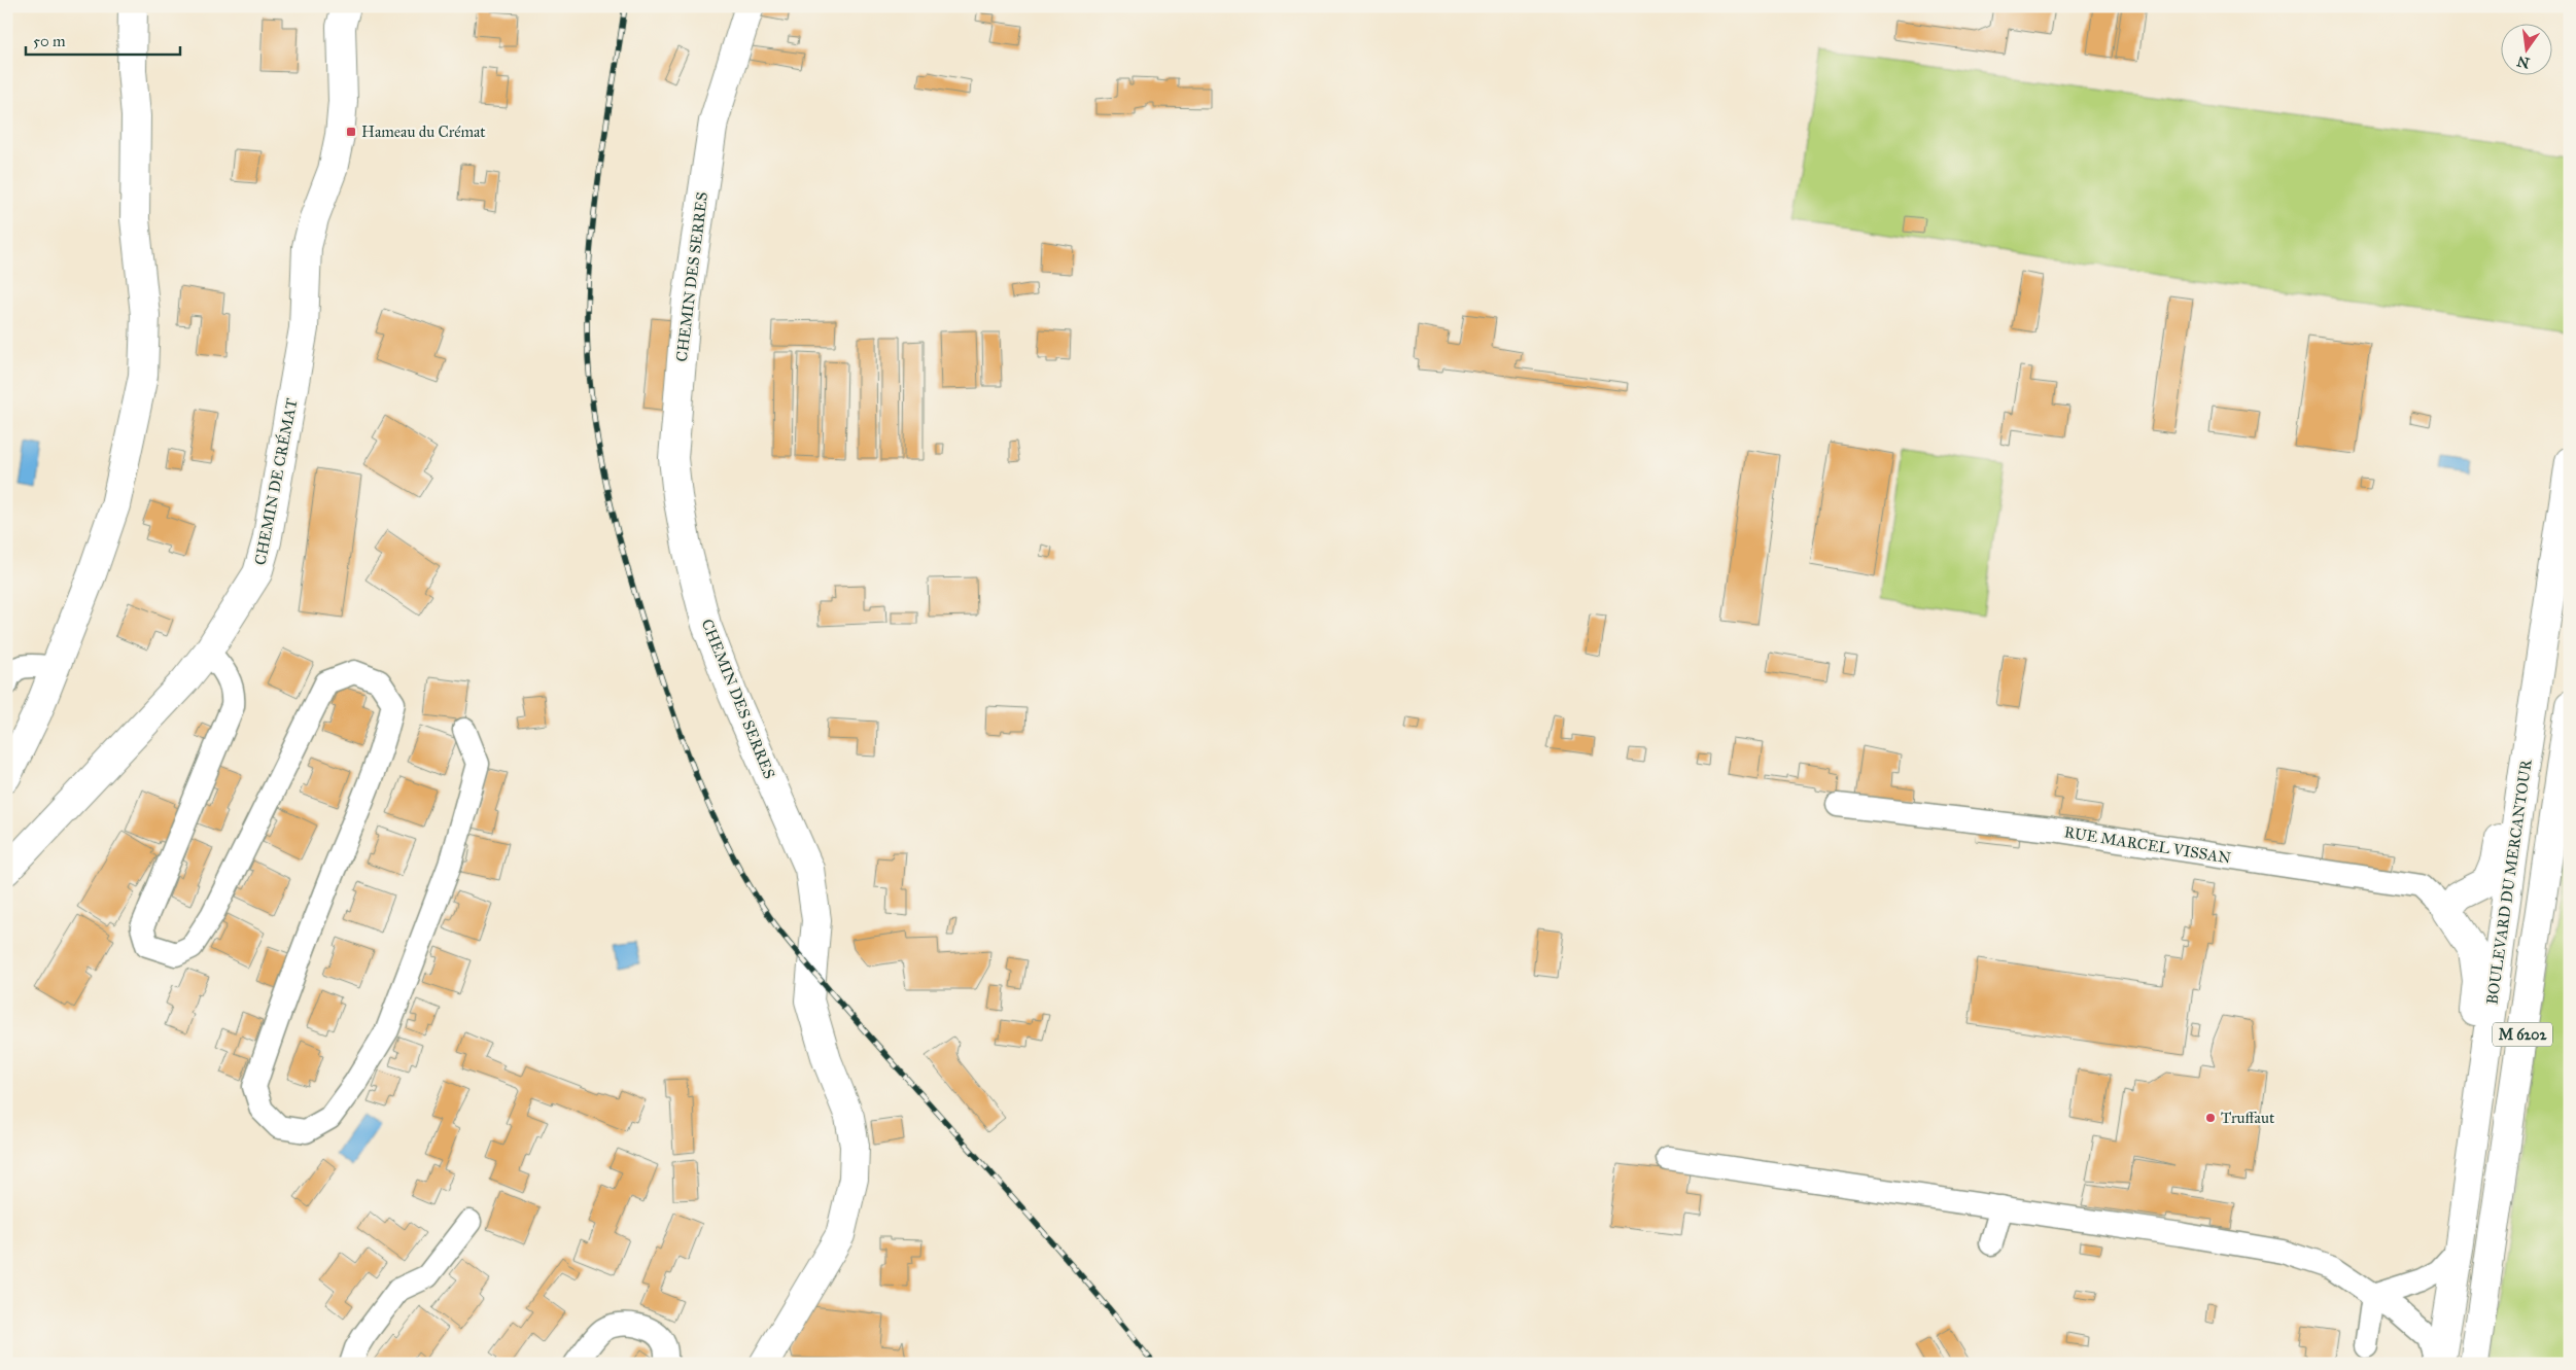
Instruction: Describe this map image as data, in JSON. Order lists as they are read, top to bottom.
{
  "streets": {
    "street": [
      "CHEMIN DES SERRES",
      "CHEMIN DE CRÉMAT",
      "RUE MARCEL VISSAN",
      "BOULEVARD DU MERCANTOUR",
      "M 6202"
    ]
  },
  "places": {
    "transit": ["Hameau du Crémat"],
    "other": ["Truffaut"]
  },
  "scale_bar": "50 m",
  "north": "bottom"
}
